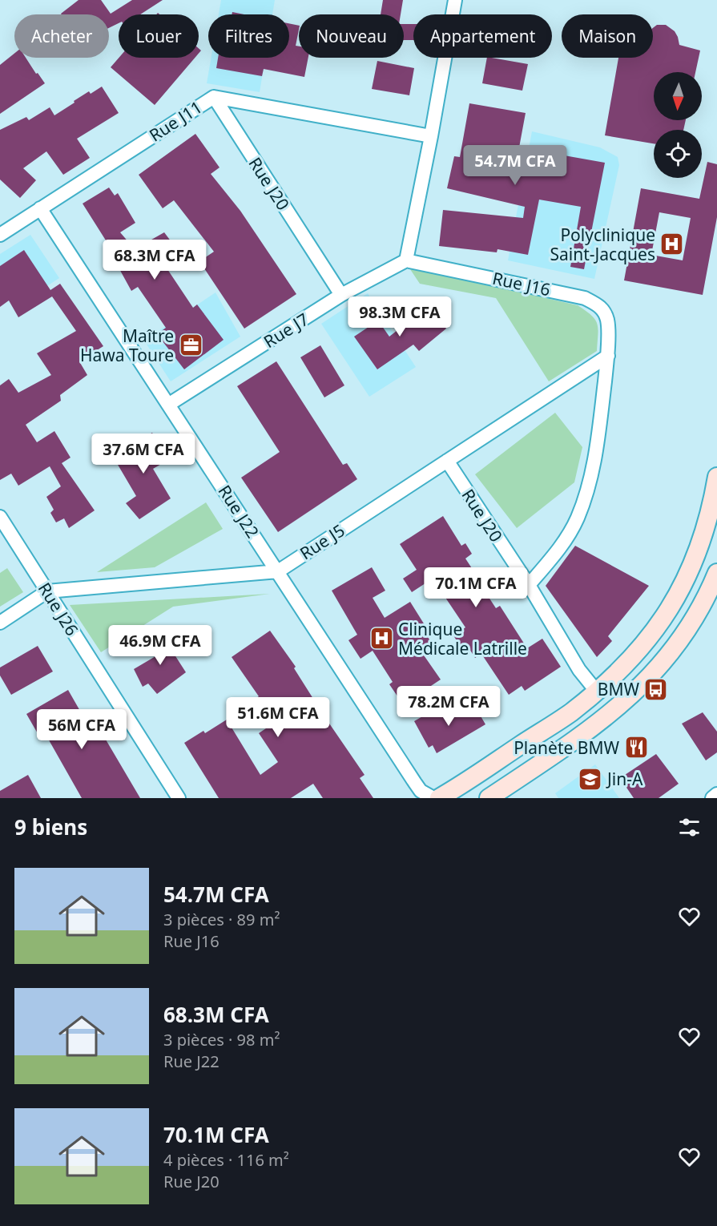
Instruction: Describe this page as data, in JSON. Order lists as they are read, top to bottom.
{
  "streets": {
    "street": [
      "Rue J11",
      "Rue J20",
      "Rue J16",
      "Rue J7",
      "Rue J22",
      "Rue J5",
      "Rue J26"
    ]
  },
  "crossings": [
    ["Rue J11", "Rue J20"],
    ["Rue J11", "Rue J22"],
    ["Rue J20", "Rue J16"],
    ["Rue J20", "Rue J7"],
    ["Rue J20", "Rue J5"],
    ["Rue J16", "Rue J7"],
    ["Rue J16", "Rue J5"],
    ["Rue J7", "Rue J22"],
    ["Rue J22", "Rue J5"],
    ["Rue J5", "Rue J26"]
  ],
  "places": {
    "hospital": ["Polyclinique Saint-Jacques", "Clinique Médicale Latrille"],
    "office": ["Maître Hawa Toure"],
    "bus stop": ["BMW"],
    "restaurant": ["Planète BMW"],
    "school or university": ["Jin-A"]
  },
  "north": "bottom",
  "page": {
    "chip": [
      "Acheter",
      "Louer",
      "Filtres",
      "Nouveau",
      "Appartement",
      "Maison"
    ],
    "price": [
      "54.7M CFA",
      "68.3M CFA",
      "98.3M CFA",
      "37.6M CFA",
      "70.1M CFA",
      "46.9M CFA",
      "78.2M CFA",
      "51.6M CFA",
      "56M CFA"
    ],
    "heading": "9 biens",
    "list": [
      {
        "name": "54.7M CFA",
        "note": "3 pièces · 89 m² · Rue J16"
      },
      {
        "name": "68.3M CFA",
        "note": "3 pièces · 98 m² · Rue J22"
      },
      {
        "name": "70.1M CFA",
        "note": "4 pièces · 116 m² · Rue J20"
      }
    ]
  }
}
